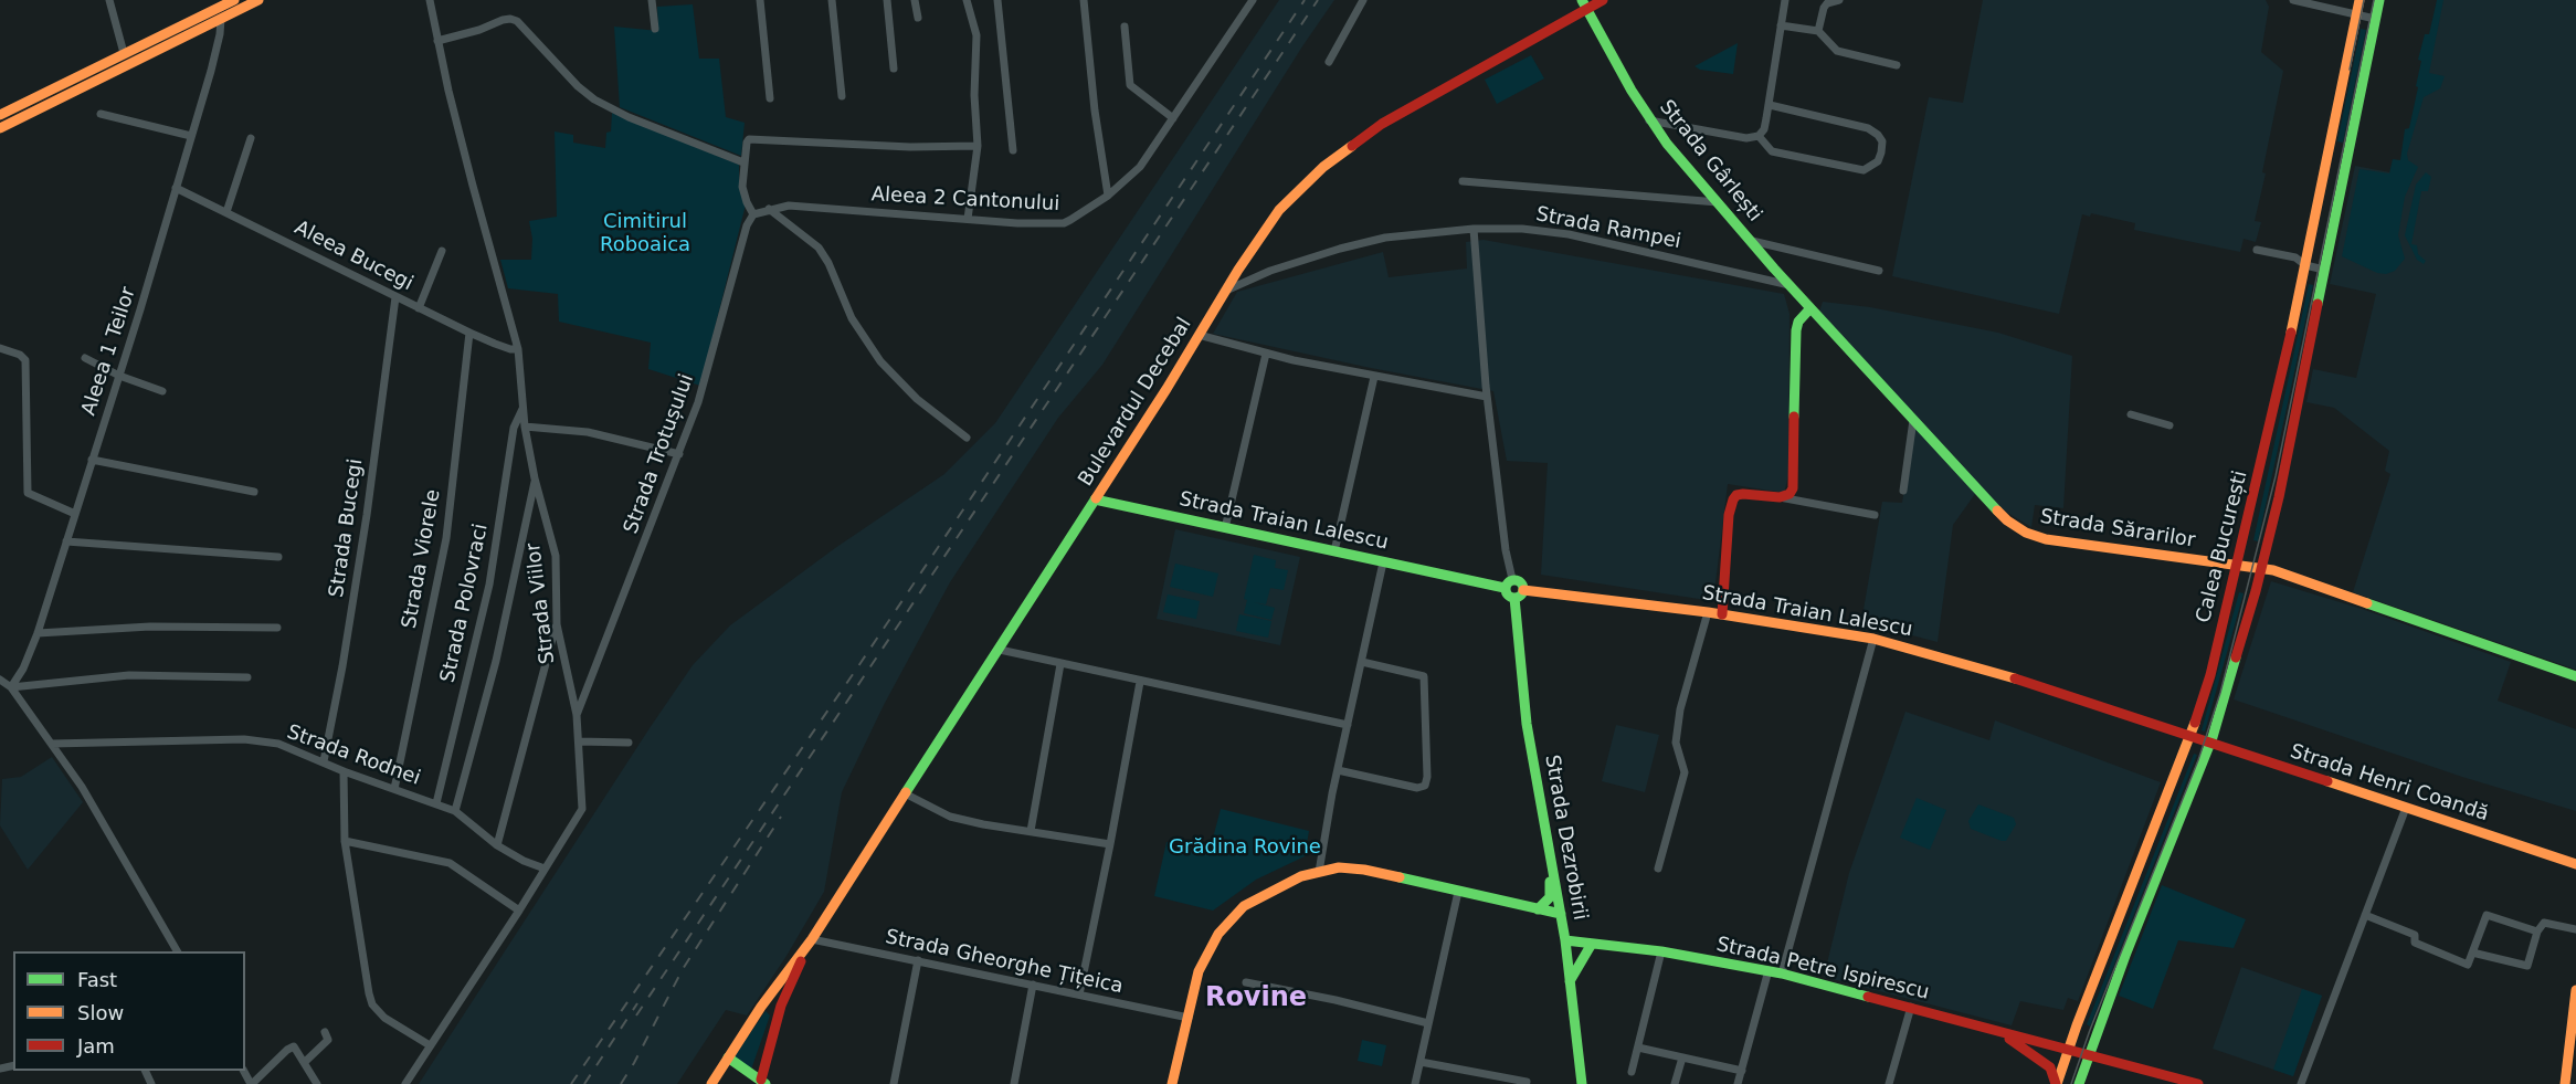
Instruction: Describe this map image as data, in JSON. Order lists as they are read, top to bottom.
{
  "streets": {
    "street": [
      "Strada Gârlești",
      "Aleea 2 Cantonului",
      "Strada Rampei",
      "Aleea Bucegi",
      "Aleea 1 Teilor",
      "Bulevardul Decebal",
      "Strada Trotușului",
      "Strada Traian Lalescu",
      "Strada Bucegi",
      "Strada Sărarilor",
      "Calea București",
      "Strada Viorele",
      "Strada Polovraci",
      "Strada Viilor",
      "Strada Rodnei",
      "Strada Henri Coandă",
      "Strada Dezrobirii",
      "Strada Gheorghe Țițeica",
      "Strada Petre Ispirescu"
    ]
  },
  "crossings": [
    ["Strada Gârlești", "Strada Rampei"],
    ["Strada Gârlești", "Bulevardul Decebal"],
    ["Strada Gârlești", "Strada Sărarilor"],
    ["Strada Rampei", "Bulevardul Decebal"],
    ["Aleea Bucegi", "Aleea 1 Teilor"],
    ["Aleea Bucegi", "Strada Bucegi"],
    ["Aleea Bucegi", "Strada Viorele"],
    ["Aleea Bucegi", "Strada Viilor"],
    ["Bulevardul Decebal", "Strada Traian Lalescu"],
    ["Bulevardul Decebal", "Strada Gheorghe Țițeica"],
    ["Strada Trotușului", "Strada Viilor"],
    ["Strada Traian Lalescu", "Calea București"],
    ["Strada Traian Lalescu", "Strada Henri Coandă"],
    ["Strada Bucegi", "Strada Rodnei"],
    ["Strada Sărarilor", "Calea București"],
    ["Calea București", "Strada Henri Coandă"],
    ["Calea București", "Strada Petre Ispirescu"],
    ["Strada Viorele", "Strada Rodnei"],
    ["Strada Polovraci", "Strada Viilor"],
    ["Strada Polovraci", "Strada Rodnei"],
    ["Strada Viilor", "Strada Rodnei"],
    ["Strada Dezrobirii", "Strada Petre Ispirescu"]
  ],
  "districts": ["Rovine"],
  "parks": ["Cimitirul Roboaica", "Grădina Rovine"],
  "legend": ["Fast", "Slow", "Jam"]
}
